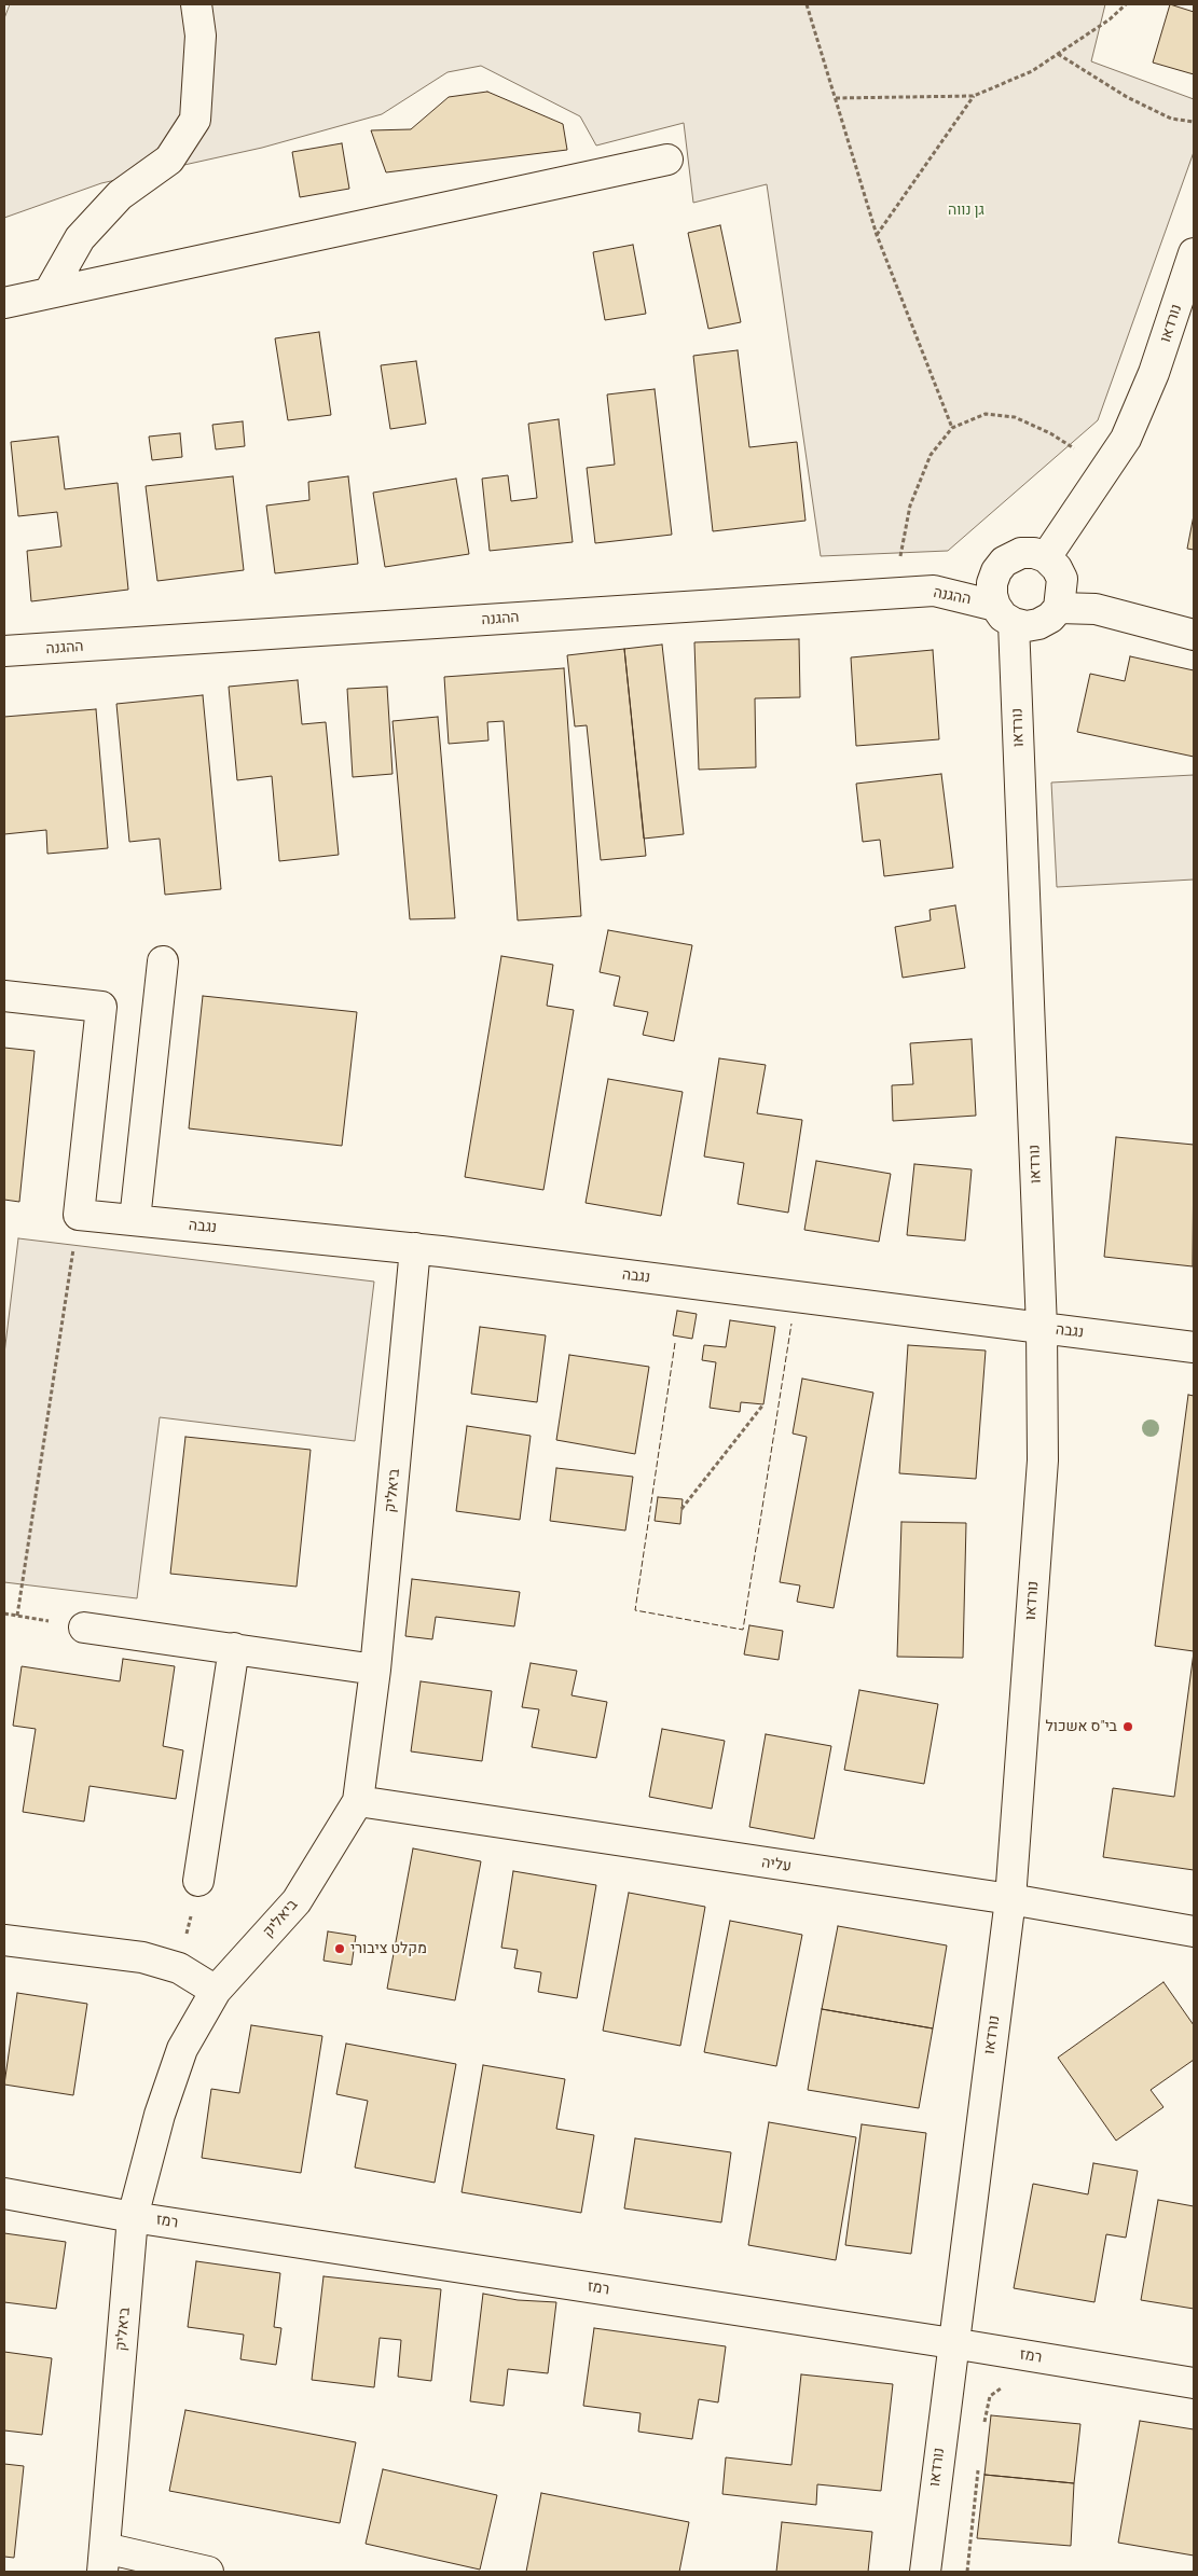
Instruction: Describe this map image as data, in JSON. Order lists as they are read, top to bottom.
{
  "streets": {
    "street": [
      "נורדאו",
      "ההגנה",
      "נגבה",
      "ביאליק",
      "עליה",
      "רמז"
    ]
  },
  "crossings": [
    ["נורדאו", "ההגנה"],
    ["נורדאו", "נגבה"],
    ["נורדאו", "עליה"],
    ["נורדאו", "רמז"],
    ["נגבה", "ביאליק"],
    ["ביאליק", "עליה"],
    ["ביאליק", "רמז"]
  ],
  "parks": ["גן נווה"],
  "places": ["בי\"ס אשכול", "מקלט ציבורי"]
}
